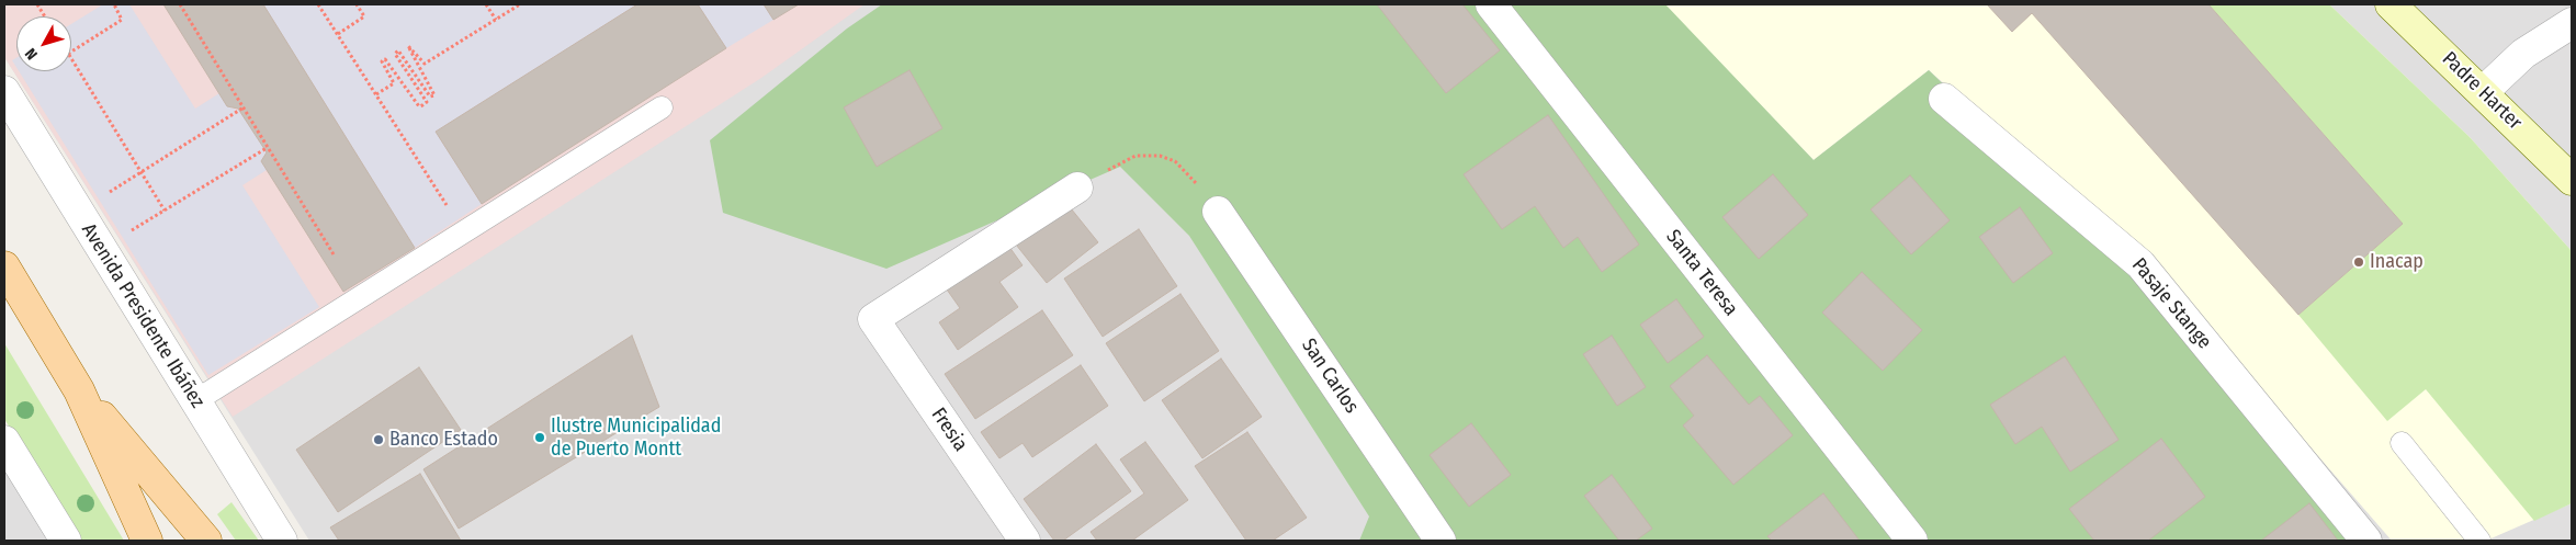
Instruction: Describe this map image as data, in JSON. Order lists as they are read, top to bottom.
{
  "streets": {
    "main road": ["Padre Harter"],
    "street": [
      "Santa Teresa",
      "Pasaje Stange",
      "Avenida Presidente Ibáñez",
      "San Carlos",
      "Fresia"
    ]
  },
  "places": ["Inacap", "Ilustre Municipalidad de Puerto Montt", "Banco Estado"],
  "north": "bottom left"
}
